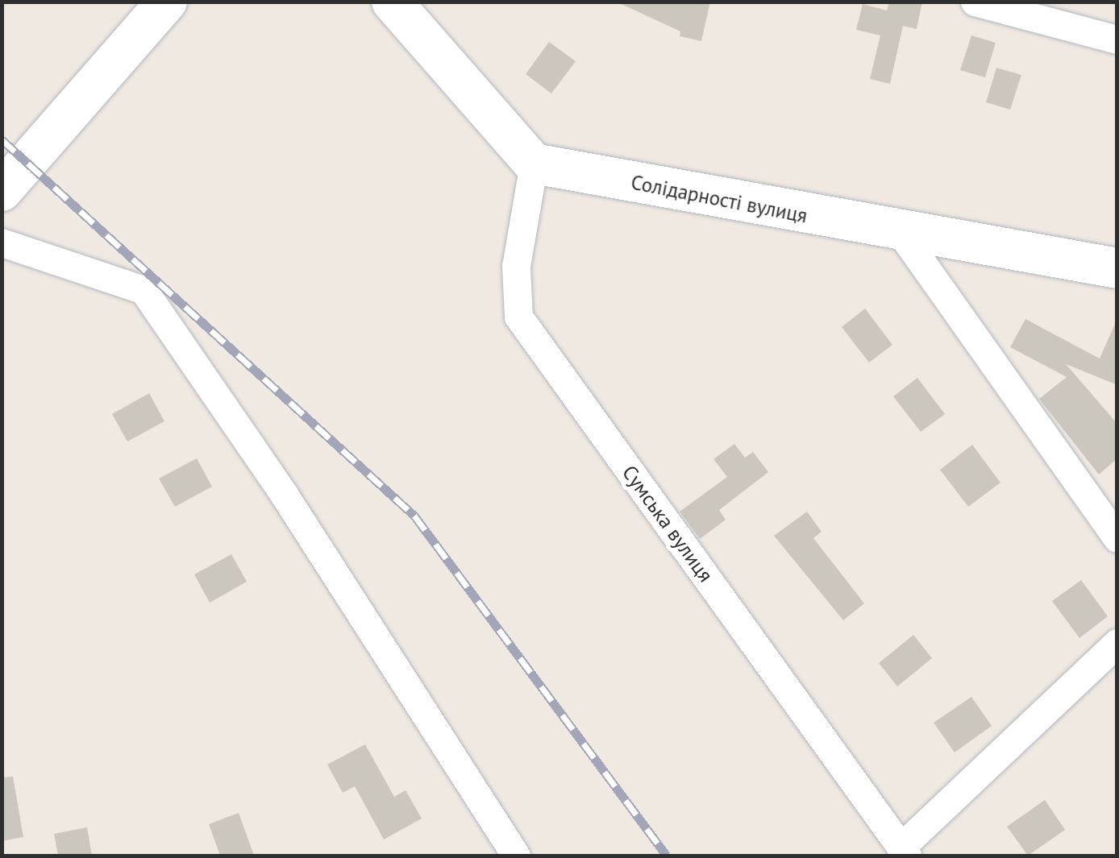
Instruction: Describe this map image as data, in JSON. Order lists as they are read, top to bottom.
{
  "streets": {
    "street": ["Солідарності вулиця", "Сумська вулиця"]
  },
  "crossings": [
    ["Солідарності вулиця", "Сумська вулиця"]
  ]
}
